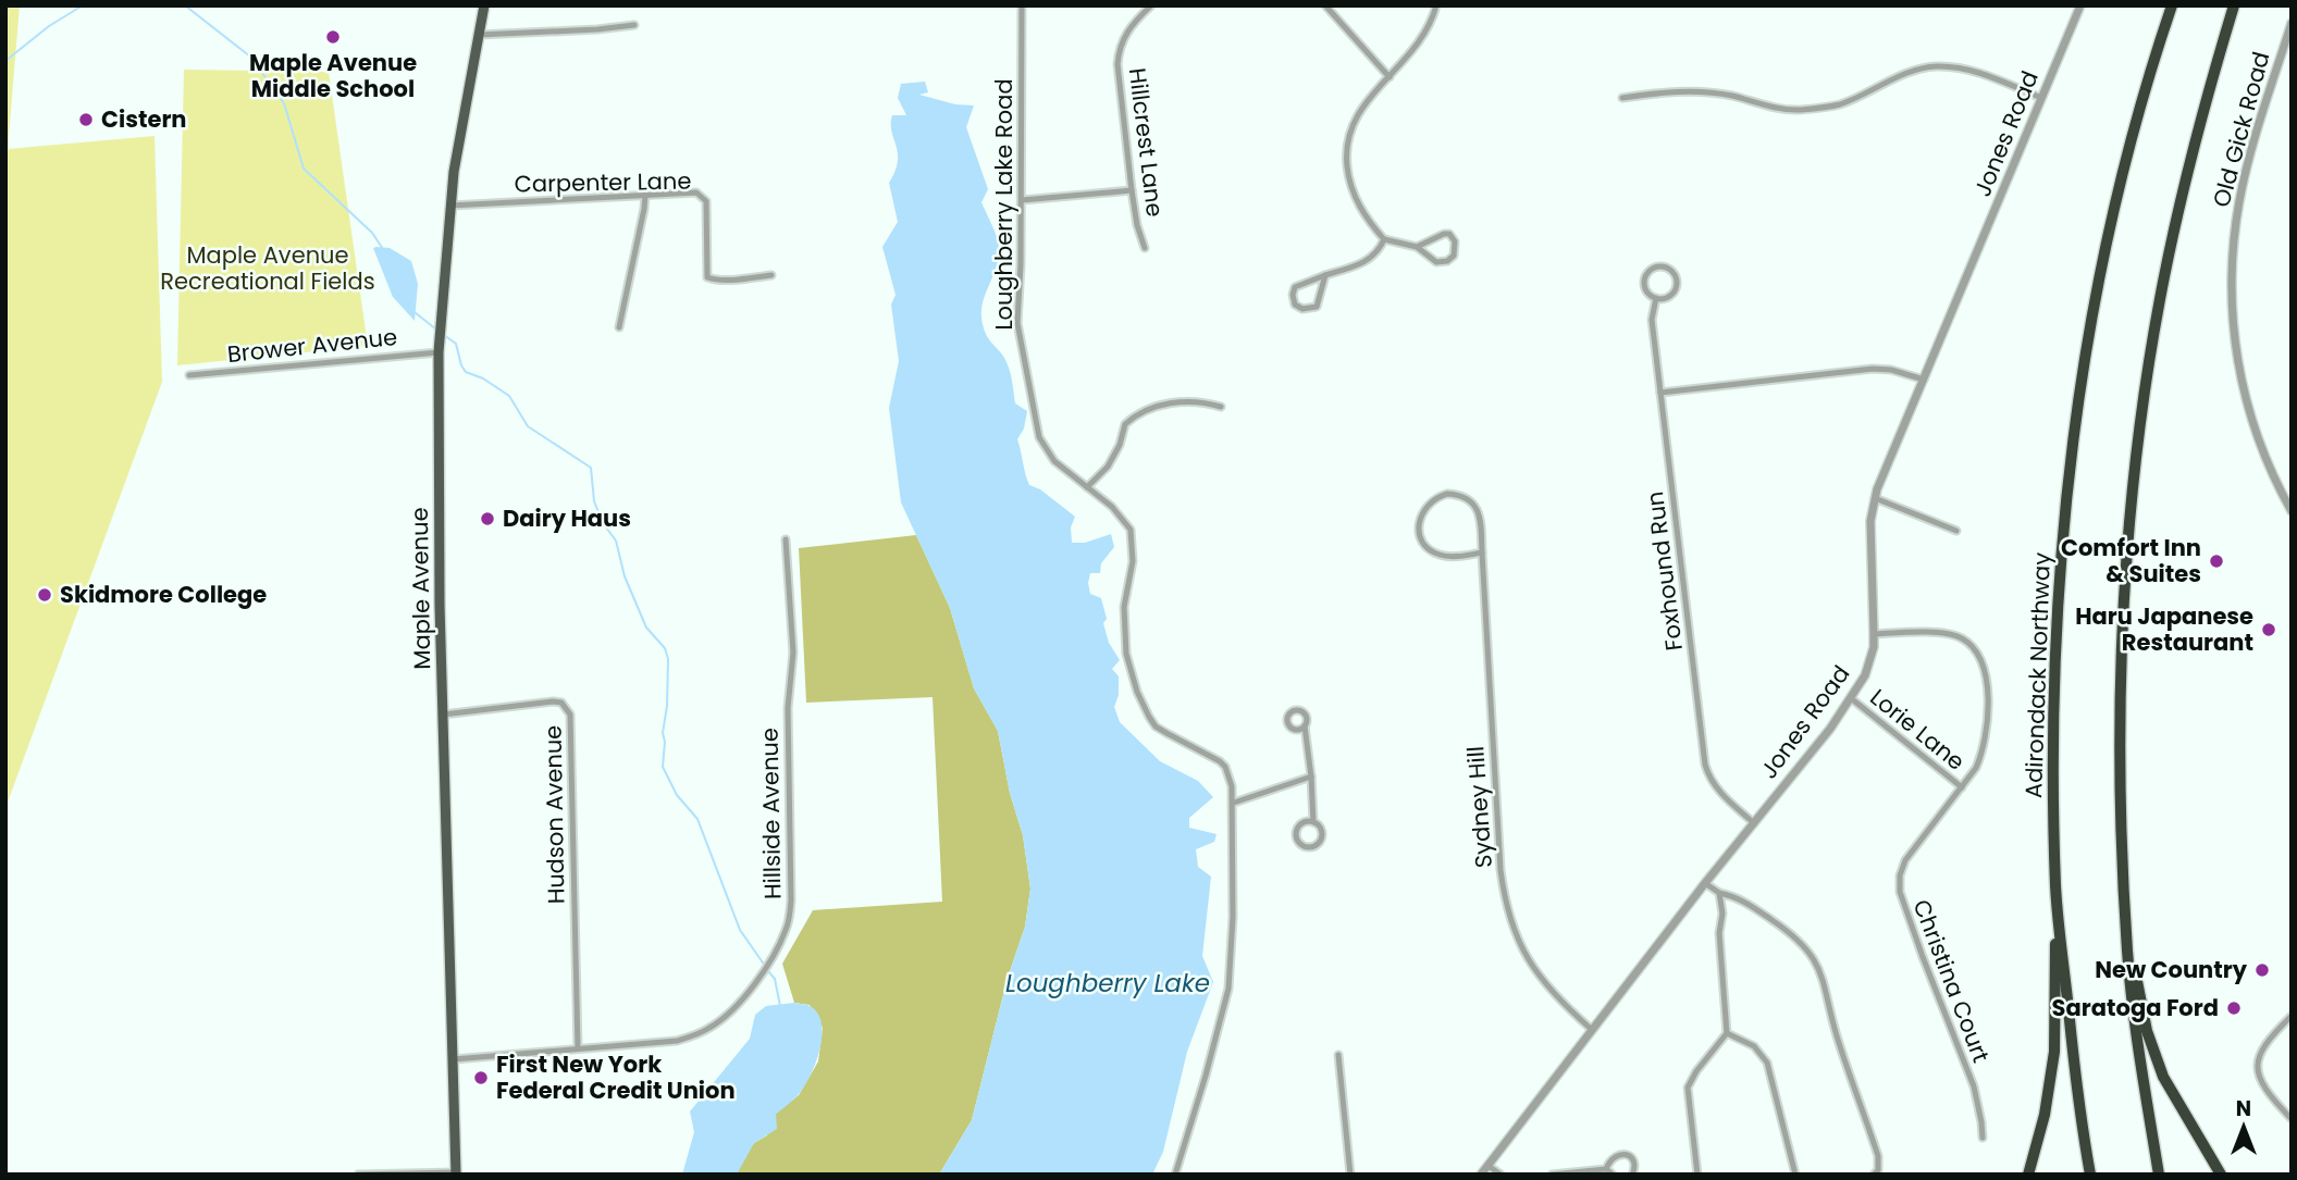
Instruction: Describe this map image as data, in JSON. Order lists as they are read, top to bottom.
{
  "streets": {
    "highway": ["Adirondack Northway"],
    "main road": ["Maple Avenue"],
    "street": [
      "Old Gick Road",
      "Jones Road",
      "Hillcrest Lane",
      "Carpenter Lane",
      "Loughberry Lake Road",
      "Brower Avenue",
      "Foxhound Run",
      "Lorie Lane",
      "Sydney Hill",
      "Hillside Avenue",
      "Hudson Avenue",
      "Christina Court"
    ]
  },
  "crossings": [
    ["Jones Road", "Foxhound Run"],
    ["Jones Road", "Lorie Lane"],
    ["Jones Road", "Sydney Hill"],
    ["Jones Road", "Christina Court"],
    ["Carpenter Lane", "Maple Avenue"],
    ["Brower Avenue", "Maple Avenue"],
    ["Maple Avenue", "Hillside Avenue"],
    ["Maple Avenue", "Hudson Avenue"],
    ["Lorie Lane", "Christina Court"],
    ["Hillside Avenue", "Hudson Avenue"]
  ],
  "water": ["Loughberry Lake"],
  "parks": ["Maple Avenue Recreational Fields"],
  "places": [
    "Maple Avenue Middle School",
    "Cistern",
    "Dairy Haus",
    "Comfort Inn & Suites",
    "Skidmore College",
    "Haru Japanese Restaurant",
    "New Country",
    "Saratoga Ford",
    "First New York Federal Credit Union"
  ],
  "north": "top"
}
